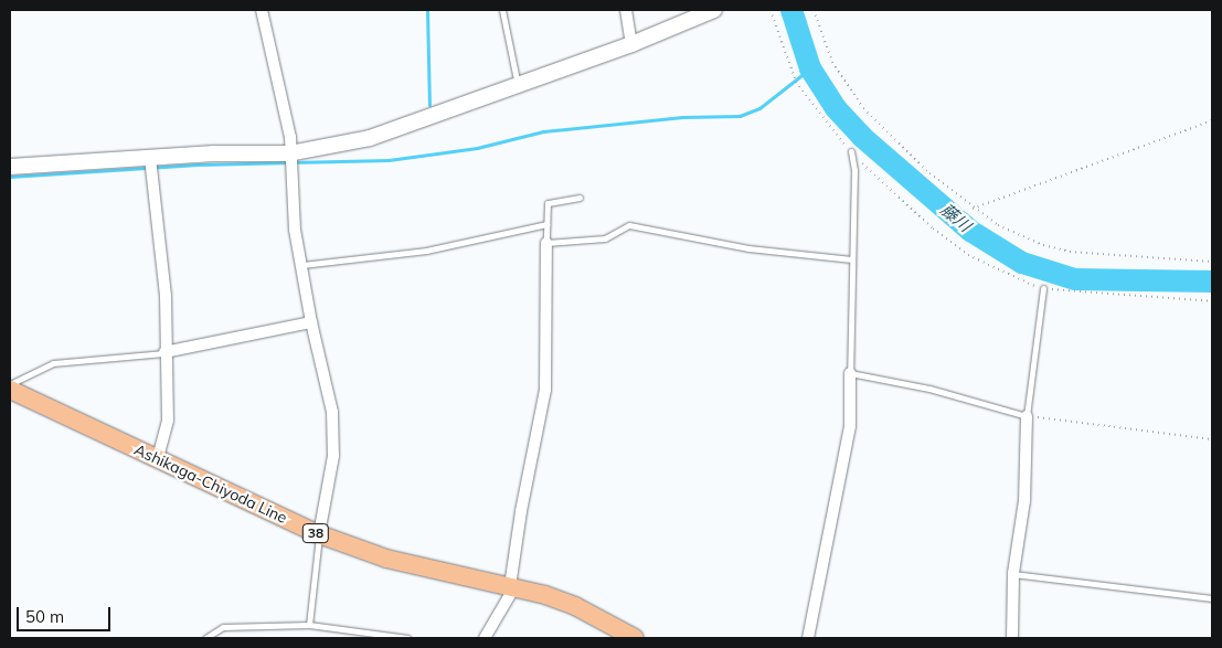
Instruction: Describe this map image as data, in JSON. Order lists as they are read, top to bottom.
{
  "streets": {
    "main road": ["Ashikaga-Chiyoda Line", "38"]
  },
  "water": ["藤川"],
  "scale_bar": "50 m"
}
